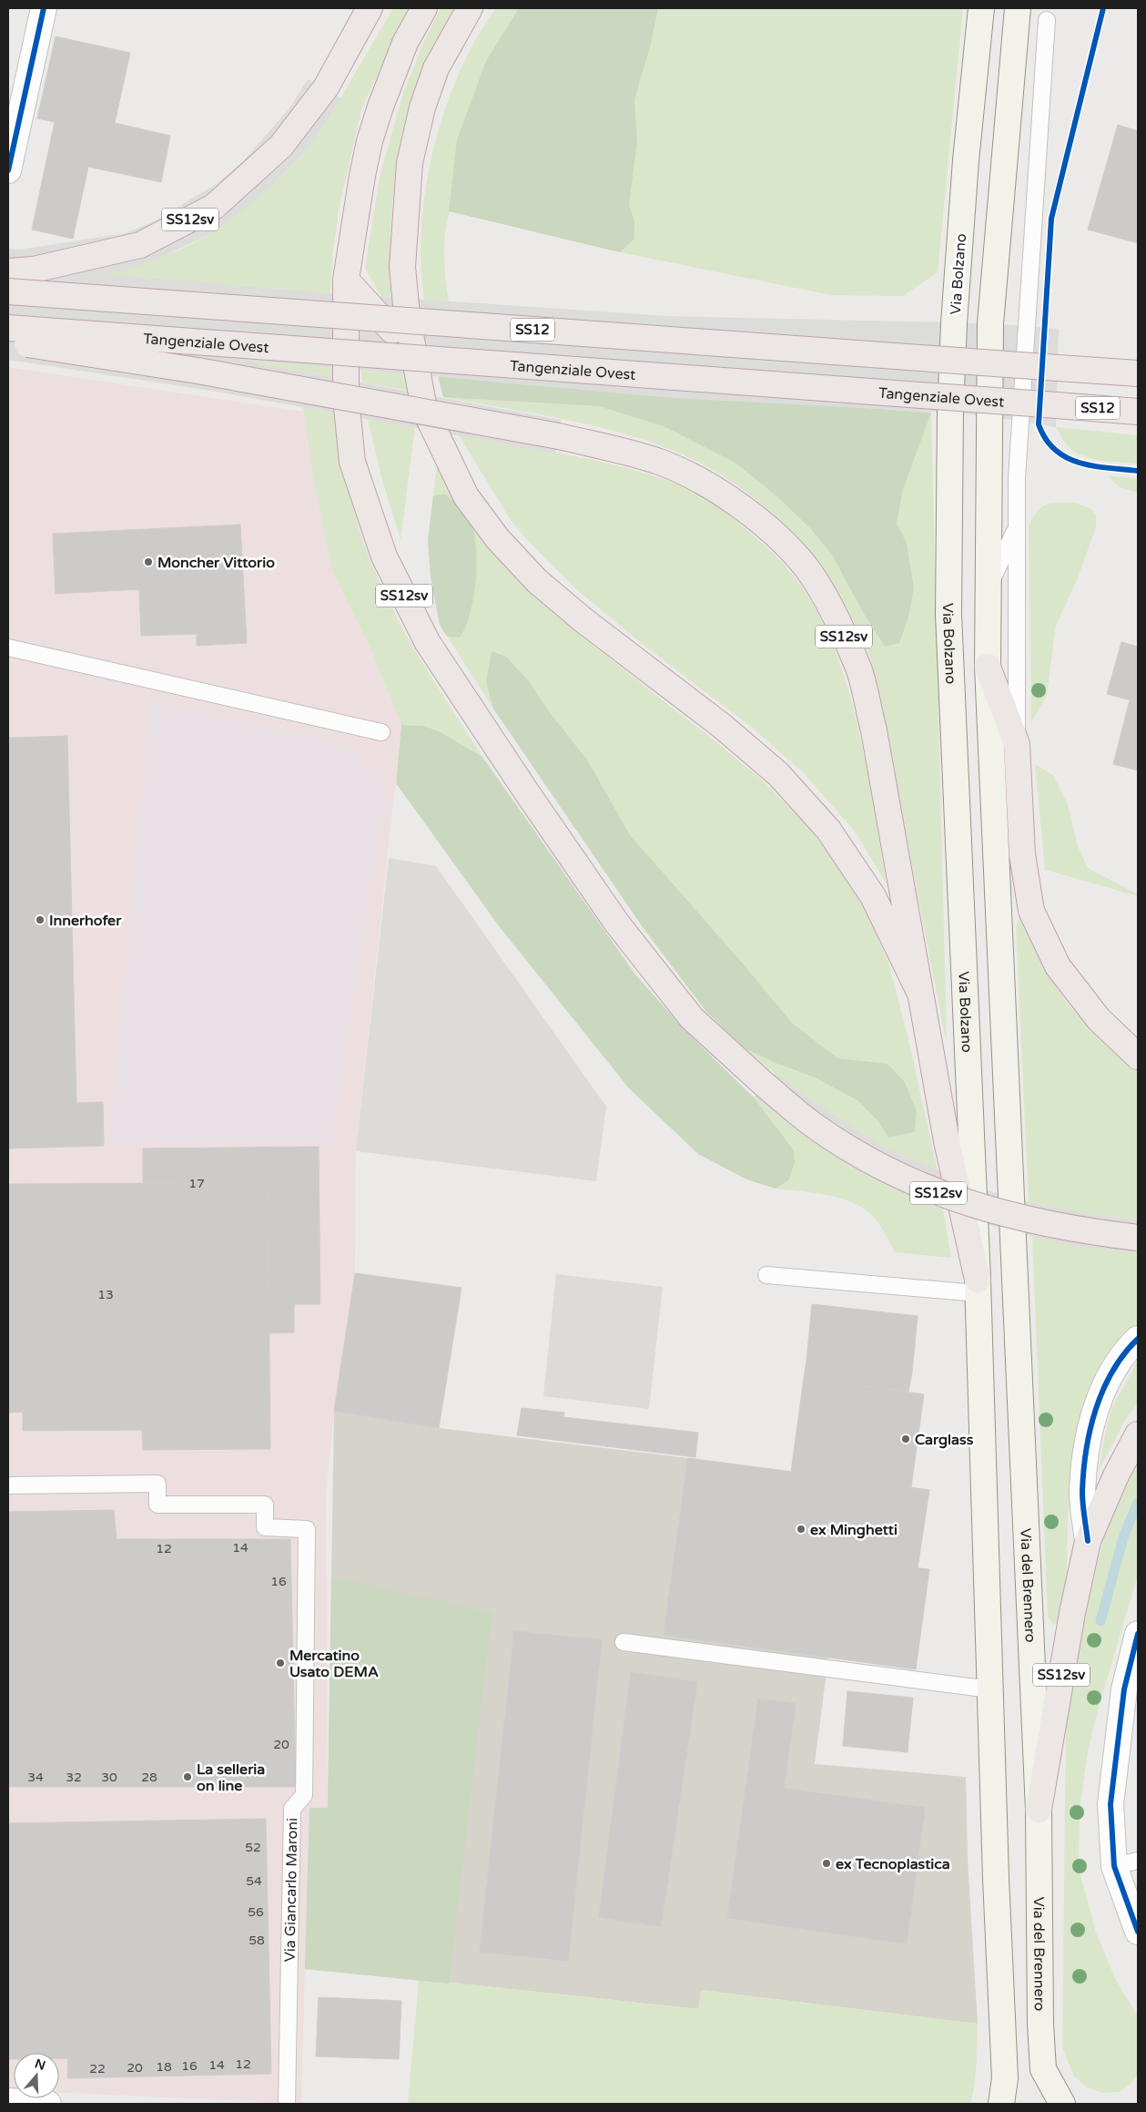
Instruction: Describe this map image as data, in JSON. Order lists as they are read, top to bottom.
{
  "streets": {
    "highway": ["SS12sv", "SS12", "Tangenziale Ovest"],
    "main road": ["Via Bolzano", "Via del Brennero"],
    "lane": ["Via Giancarlo Maroni"]
  },
  "crossings": [
    ["SS12sv", "Via Bolzano"],
    ["SS12sv", "Via del Brennero"]
  ],
  "places": [
    "Moncher Vittorio",
    "Innerhofer",
    "Carglass",
    "ex Minghetti",
    "Mercatino Usato DEMA",
    "La selleria on line",
    "ex Tecnoplastica"
  ],
  "house_numbers": [
    "17",
    "13",
    "14",
    "12",
    "16",
    "20",
    "34",
    "32",
    "30",
    "28",
    "52",
    "54",
    "56",
    "58",
    "12",
    "14",
    "16",
    "18",
    "20",
    "22"
  ],
  "north": "top"
}
